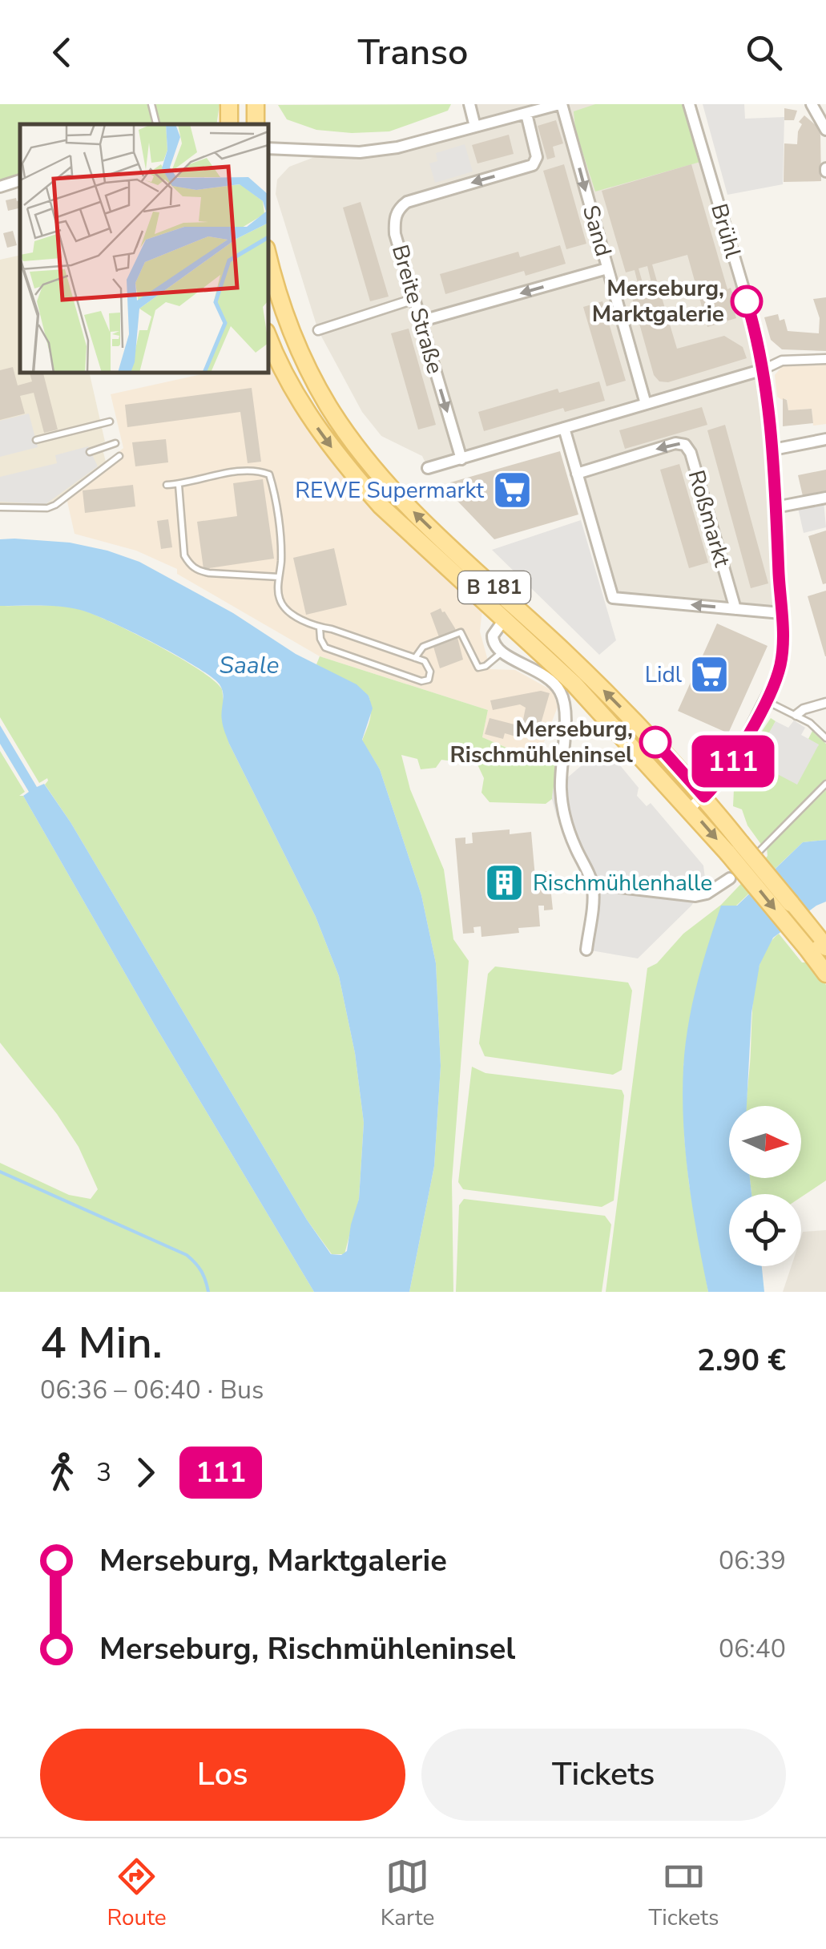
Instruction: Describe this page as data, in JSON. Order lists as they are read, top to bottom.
{
  "streets": {
    "main road": ["B 181"],
    "street": [
      "Sand",
      "Brühl",
      "Breite Straße",
      "Roßmarkt"
    ]
  },
  "crossings": [
    ["Brühl", "B 181"]
  ],
  "one_way": ["Sand"],
  "water": ["Saale"],
  "places": {
    "other": ["Merseburg, Marktgalerie", "Merseburg, Rischmühleninsel"],
    "supermarket": ["REWE Supermarkt", "Lidl"],
    "building": ["Rischmühlenhalle"]
  },
  "lines": ["bus line 111"],
  "north": "right",
  "page": {
    "header": "Transo",
    "on_map": "111",
    "heading": ["4 Min.", "06:36 – 06:40 · Bus", "2.90 €"],
    "legs": ["3", "111"],
    "list": [
      {
        "name": "Merseburg, Marktgalerie",
        "value": "06:39"
      },
      {
        "name": "Merseburg, Rischmühleninsel",
        "value": "06:40"
      }
    ],
    "buttons": ["Los", "Tickets"],
    "tabs": ["Route", "Karte", "Tickets"]
  }
}
